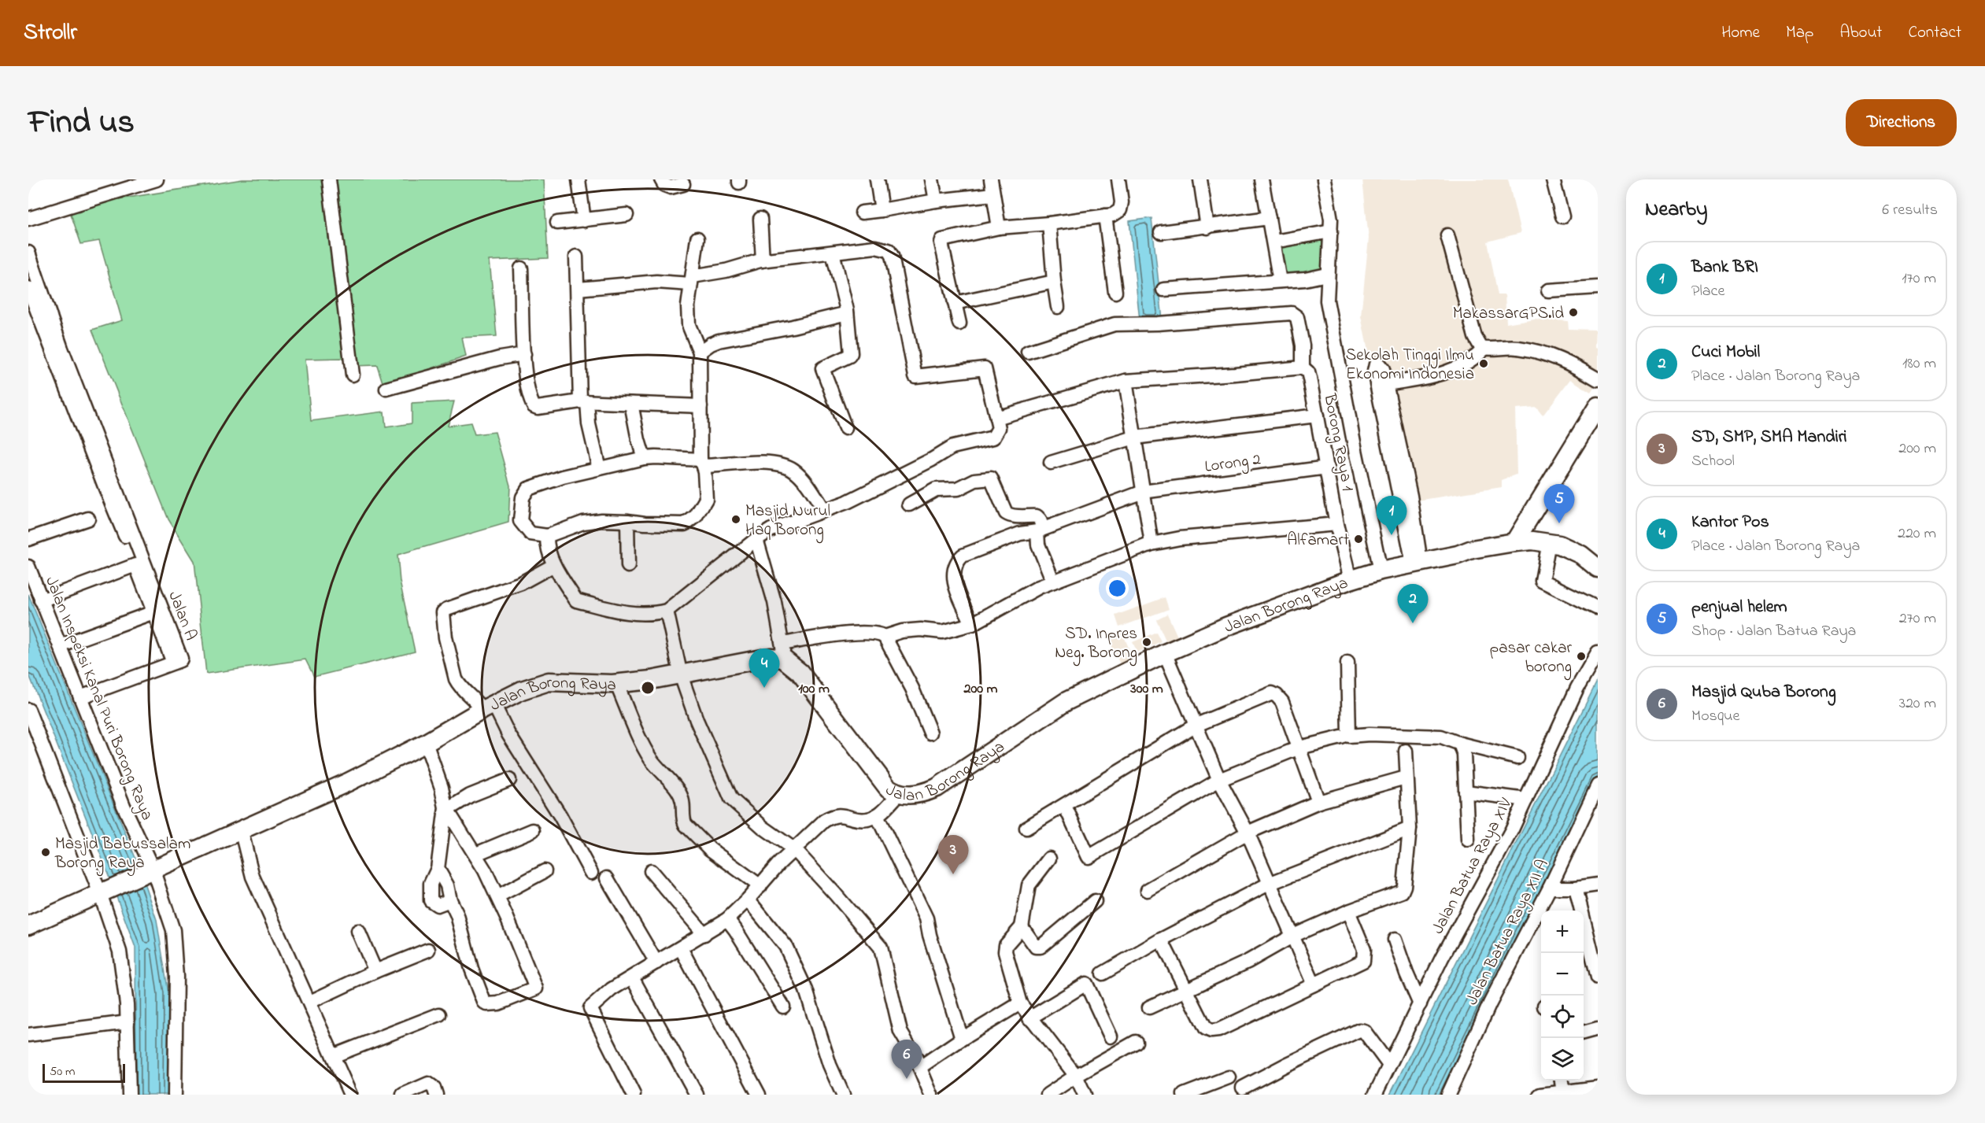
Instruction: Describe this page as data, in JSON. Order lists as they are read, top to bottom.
{
  "streets": {
    "main road": ["Jalan Borong Raya"],
    "street": [
      "Borong Raya 1",
      "Lorong 2",
      "Jalan A",
      "Jalan Inspeksi Kanal Puri Borong Raya",
      "Jalan Batua Raya XIV",
      "Jalan Batua Raya XII A"
    ]
  },
  "crossings": [
    ["Borong Raya 1", "Lorong 2"],
    ["Borong Raya 1", "Jalan Borong Raya"],
    ["Jalan Borong Raya", "Jalan Inspeksi Kanal Puri Borong Raya"]
  ],
  "places": [
    "MakassarGPS.id",
    "Sekolah Tinggi Ilmu Ekonomi Indonesia",
    "Masjid Nurul Haq Borong",
    "Alfamart",
    "SD. Inpres Neg. Borong",
    "pasar cakar borong",
    "Masjid Babussalam Borong Raya"
  ],
  "scale_bar": "50 m",
  "page": {
    "header": "Strollr",
    "nav": [
      "Home",
      "Map",
      "About",
      "Contact"
    ],
    "title": "Find us",
    "buttons": "Directions",
    "heading": ["Nearby", "6 results"],
    "list": [
      {
        "mark": "1",
        "name": "Bank BRI",
        "note": "Place",
        "value": "170 m"
      },
      {
        "mark": "2",
        "name": "Cuci Mobil",
        "note": "Place · Jalan Borong Raya",
        "value": "180 m"
      },
      {
        "mark": "3",
        "name": "SD, SMP, SMA Mandiri",
        "note": "School",
        "value": "200 m"
      },
      {
        "mark": "4",
        "name": "Kantor Pos",
        "note": "Place · Jalan Borong Raya",
        "value": "220 m"
      },
      {
        "mark": "5",
        "name": "penjual helem",
        "note": "Shop · Jalan Batua Raya",
        "value": "270 m"
      },
      {
        "mark": "6",
        "name": "Masjid Quba Borong",
        "note": "Mosque",
        "value": "320 m"
      }
    ],
    "pins": [
      "5",
      "1",
      "2",
      "4",
      "3",
      "6"
    ],
    "map_buttons": ["+", "−"],
    "scale": "50 m"
  },
  "rings": ["100 m", "200 m", "300 m"]
}
